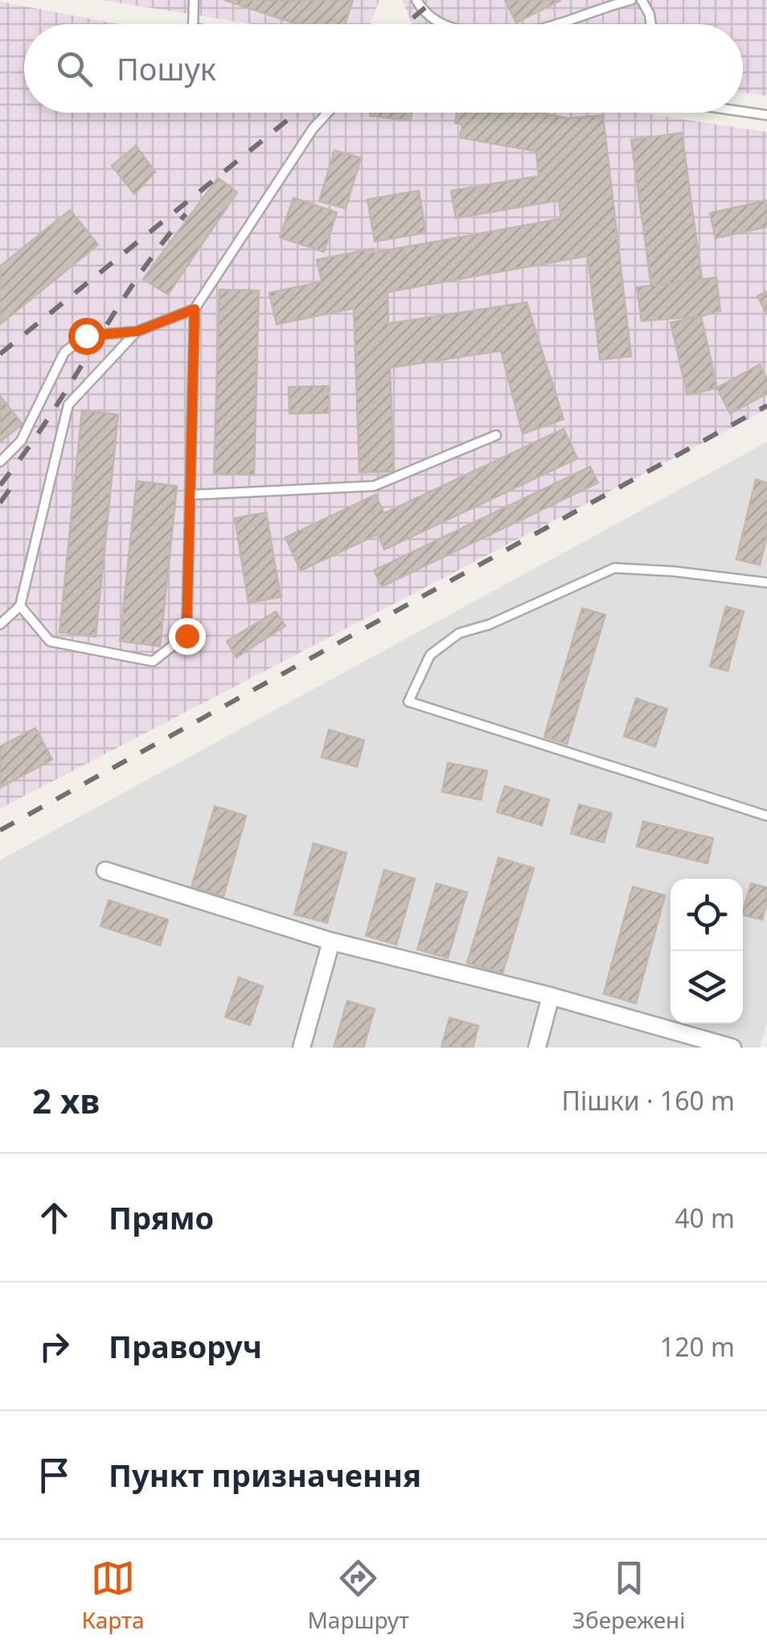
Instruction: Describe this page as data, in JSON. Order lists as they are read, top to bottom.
{
  "page": {
    "search": "Пошук",
    "heading": ["2 хв", "Пішки · 160 m"],
    "list": [
      ["Прямо", "40 m"],
      ["Праворуч", "120 m"],
      "Пункт призначення"
    ],
    "nav": ["Карта", "Маршрут", "Збережені"]
  }
}
